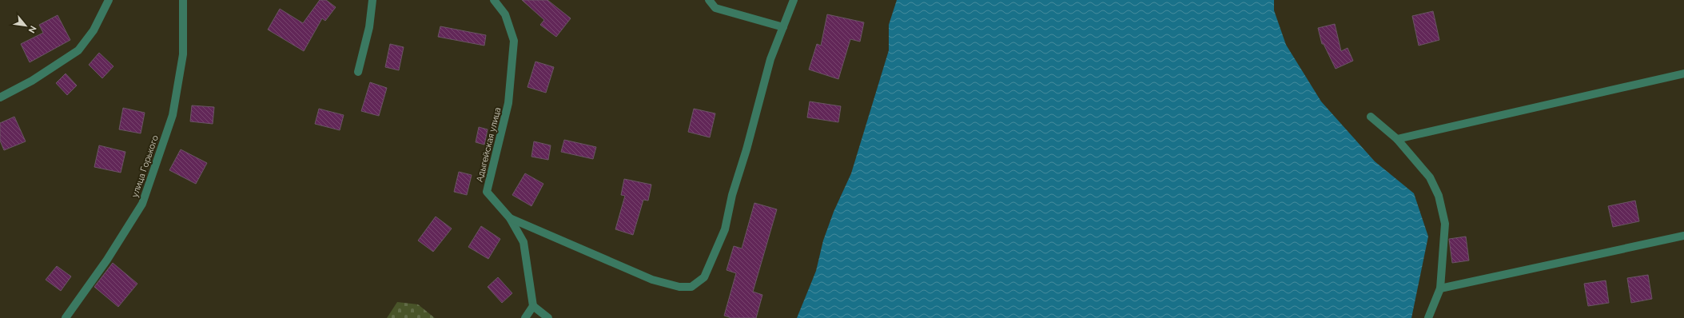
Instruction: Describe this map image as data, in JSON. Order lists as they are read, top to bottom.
{
  "streets": {
    "street": ["Адыгейская улица", "улица Горького"]
  },
  "north": "bottom right"
}
